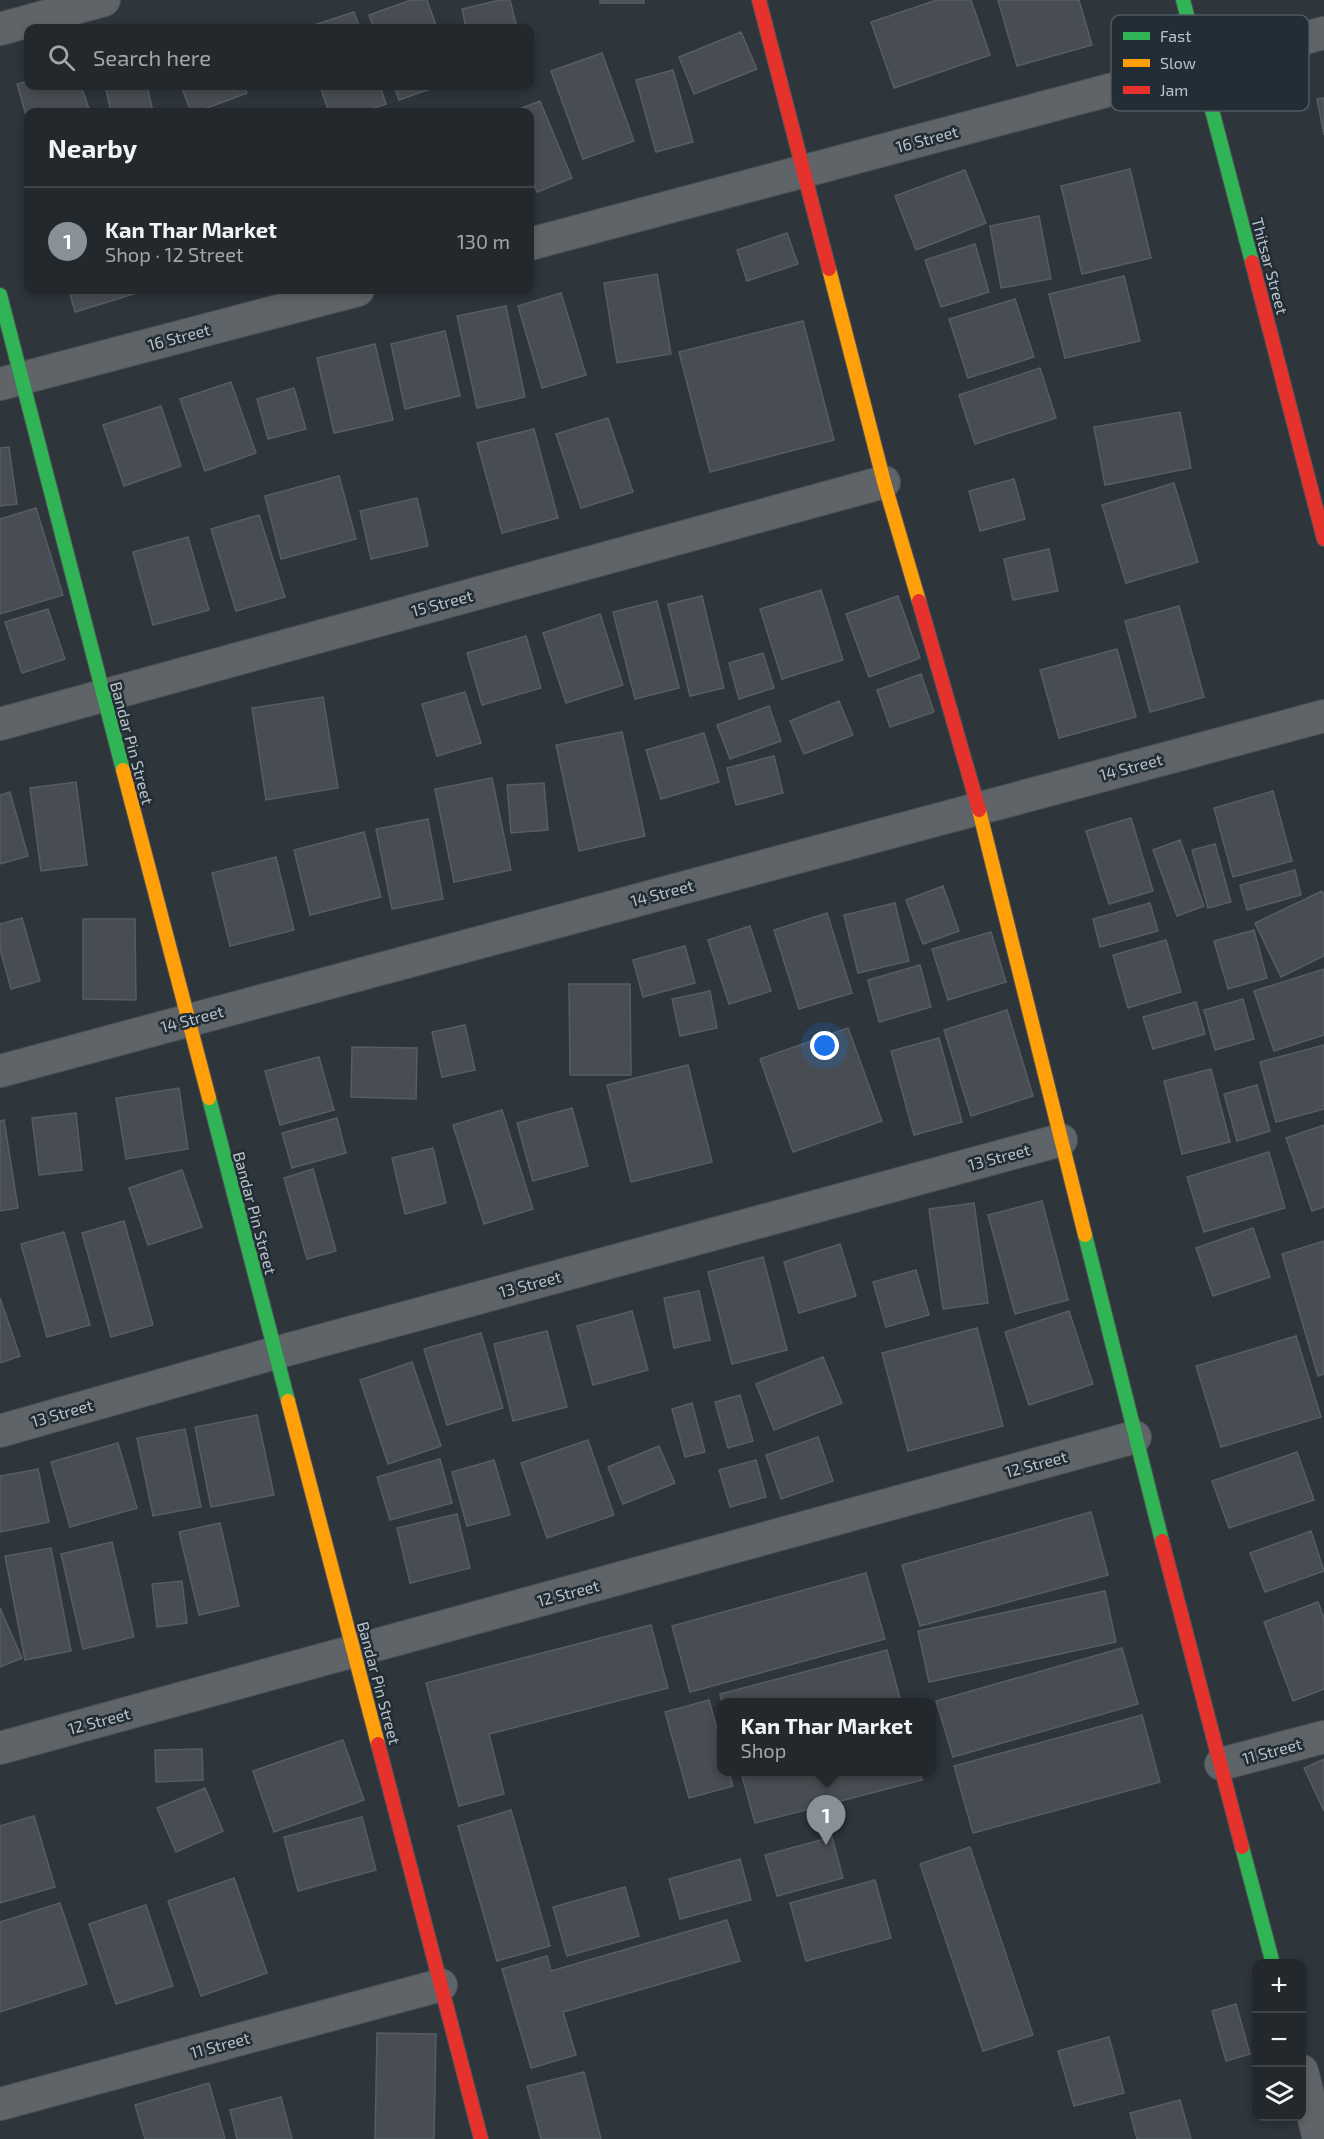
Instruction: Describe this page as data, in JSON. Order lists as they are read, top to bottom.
{
  "streets": {
    "street": [
      "16 Street",
      "Thitsar Street",
      "15 Street",
      "Bandar Pin Street",
      "14 Street",
      "13 Street",
      "12 Street",
      "11 Street"
    ]
  },
  "crossings": [
    ["16 Street", "Bandar Pin Street"],
    ["15 Street", "Bandar Pin Street"],
    ["Bandar Pin Street", "14 Street"],
    ["Bandar Pin Street", "13 Street"],
    ["Bandar Pin Street", "12 Street"],
    ["Bandar Pin Street", "11 Street"]
  ],
  "legend": ["Fast", "Slow", "Jam"],
  "page": {
    "search": "Search here",
    "heading": "Nearby",
    "list": [
      {
        "mark": "1",
        "name": "Kan Thar Market",
        "note": "Shop · 12 Street",
        "value": "130 m"
      }
    ],
    "popup": ["Kan Thar Market", "Shop"],
    "pins": "1",
    "map_buttons": ["+", "−"]
  }
}
